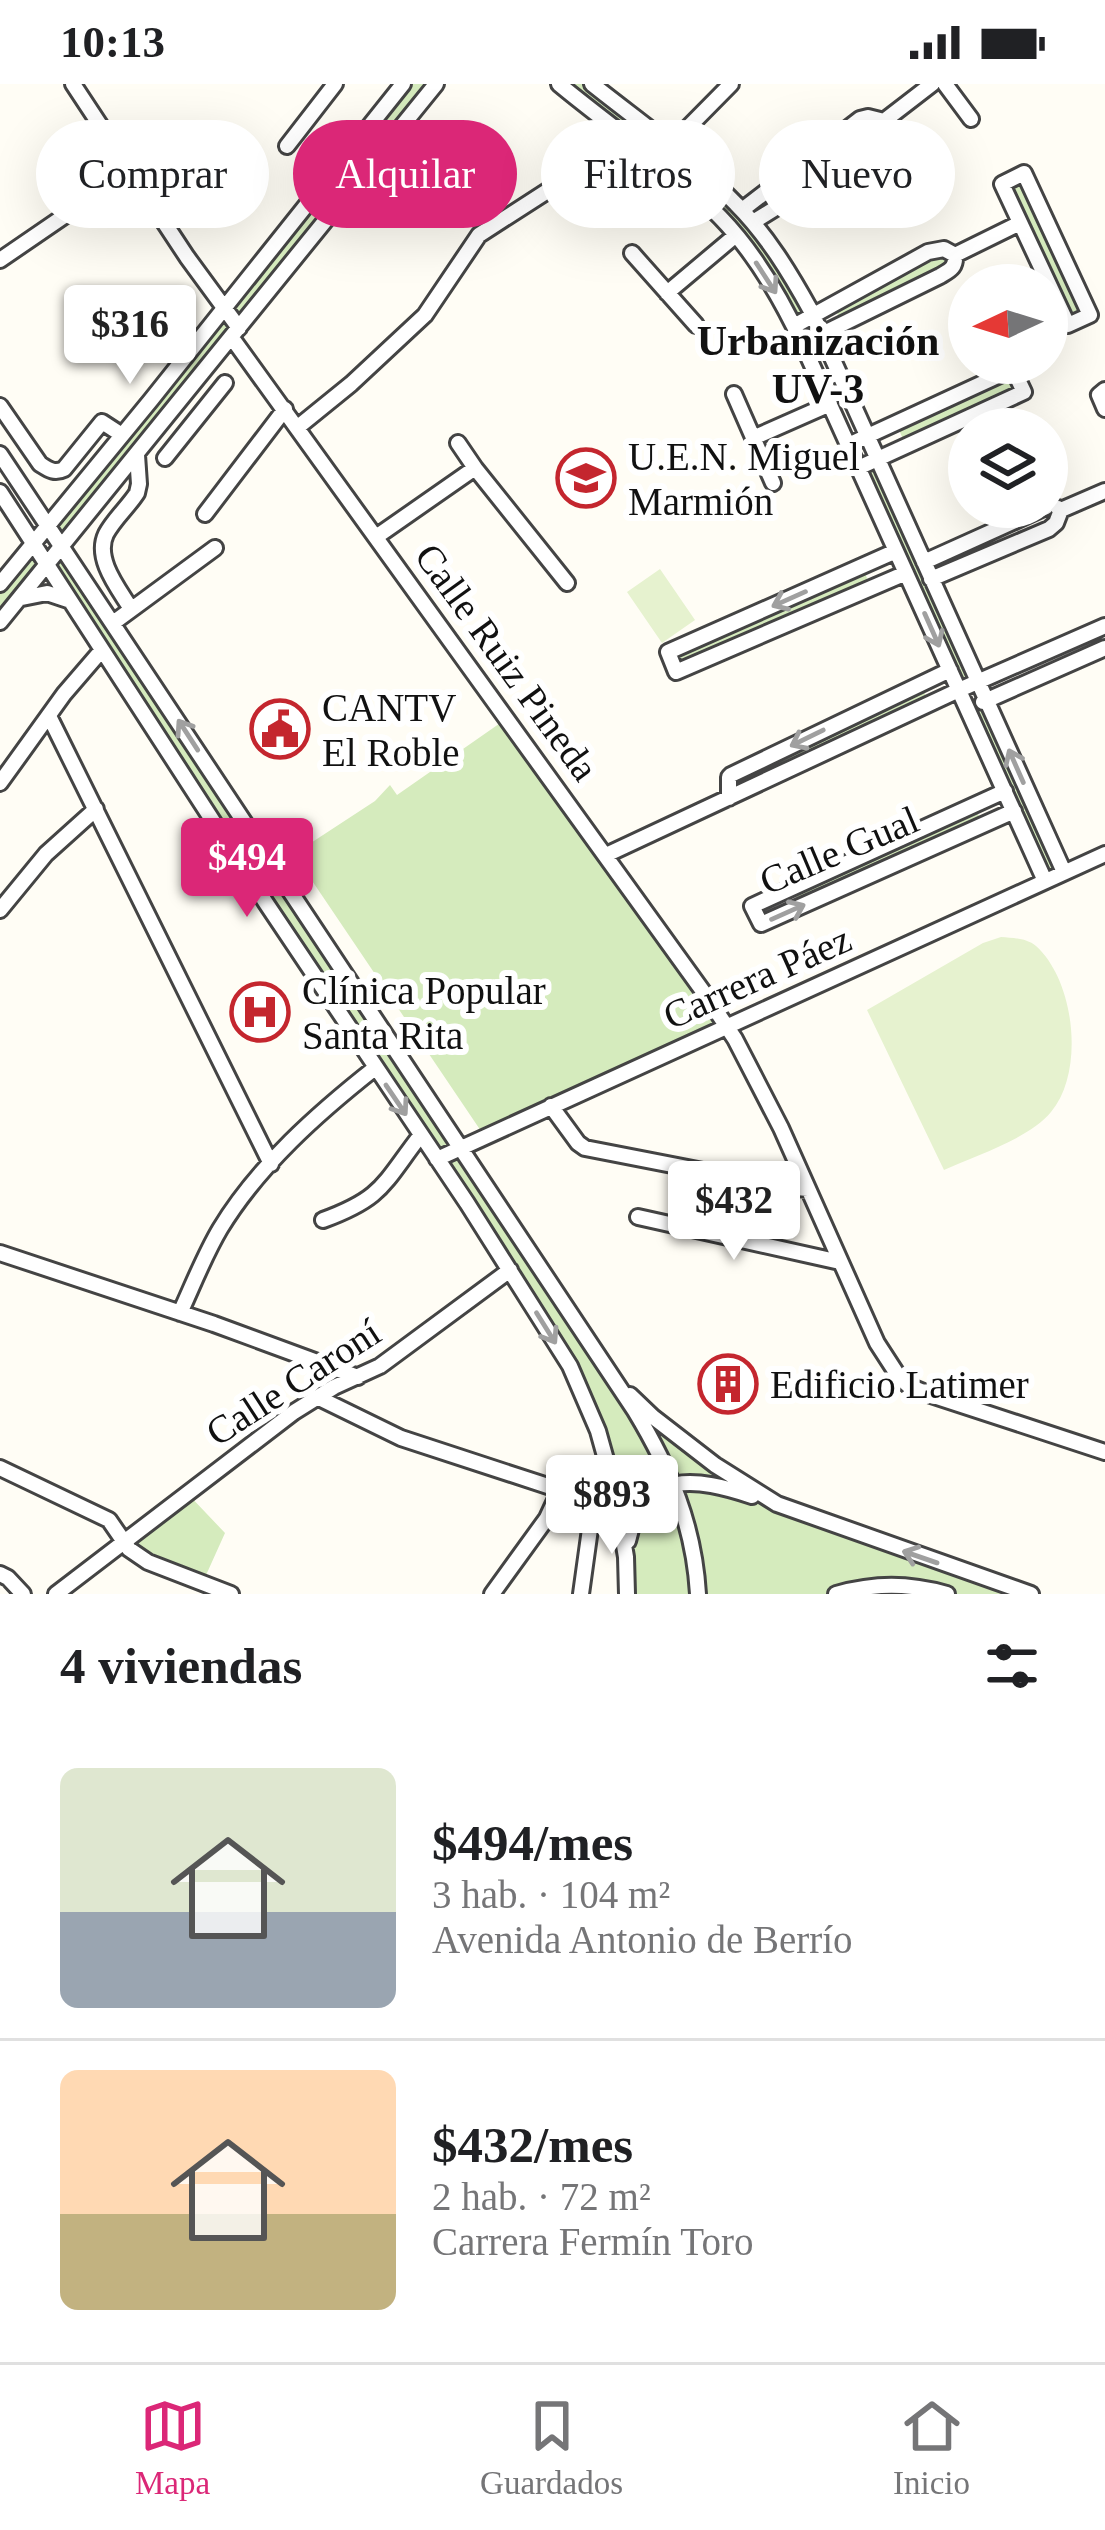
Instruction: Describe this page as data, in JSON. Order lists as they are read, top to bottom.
{
  "streets": {
    "street": [
      "Calle Ruiz Pineda",
      "Calle Gual",
      "Carrera Páez",
      "Calle Caroní"
    ]
  },
  "crossings": [
    ["Calle Ruiz Pineda", "Carrera Páez"]
  ],
  "districts": ["Urbanización UV-3"],
  "places": {
    "school or university": ["U.E.N. Miguel Marmión"],
    "public building": ["CANTV El Roble"],
    "hospital": ["Clínica Popular Santa Rita"],
    "building": ["Edificio Latimer"]
  },
  "north": "left",
  "page": {
    "status": "10:13",
    "chip": [
      "Comprar",
      "Alquilar",
      "Filtros",
      "Nuevo"
    ],
    "price": [
      "$316",
      "$494",
      "$432",
      "$893"
    ],
    "heading": "4 viviendas",
    "list": [
      {
        "name": "$494/mes",
        "note": "3 hab. · 104 m² · Avenida Antonio de Berrío"
      },
      {
        "name": "$432/mes",
        "note": "2 hab. · 72 m² · Carrera Fermín Toro"
      }
    ],
    "tabs": ["Mapa", "Guardados", "Inicio"]
  }
}
